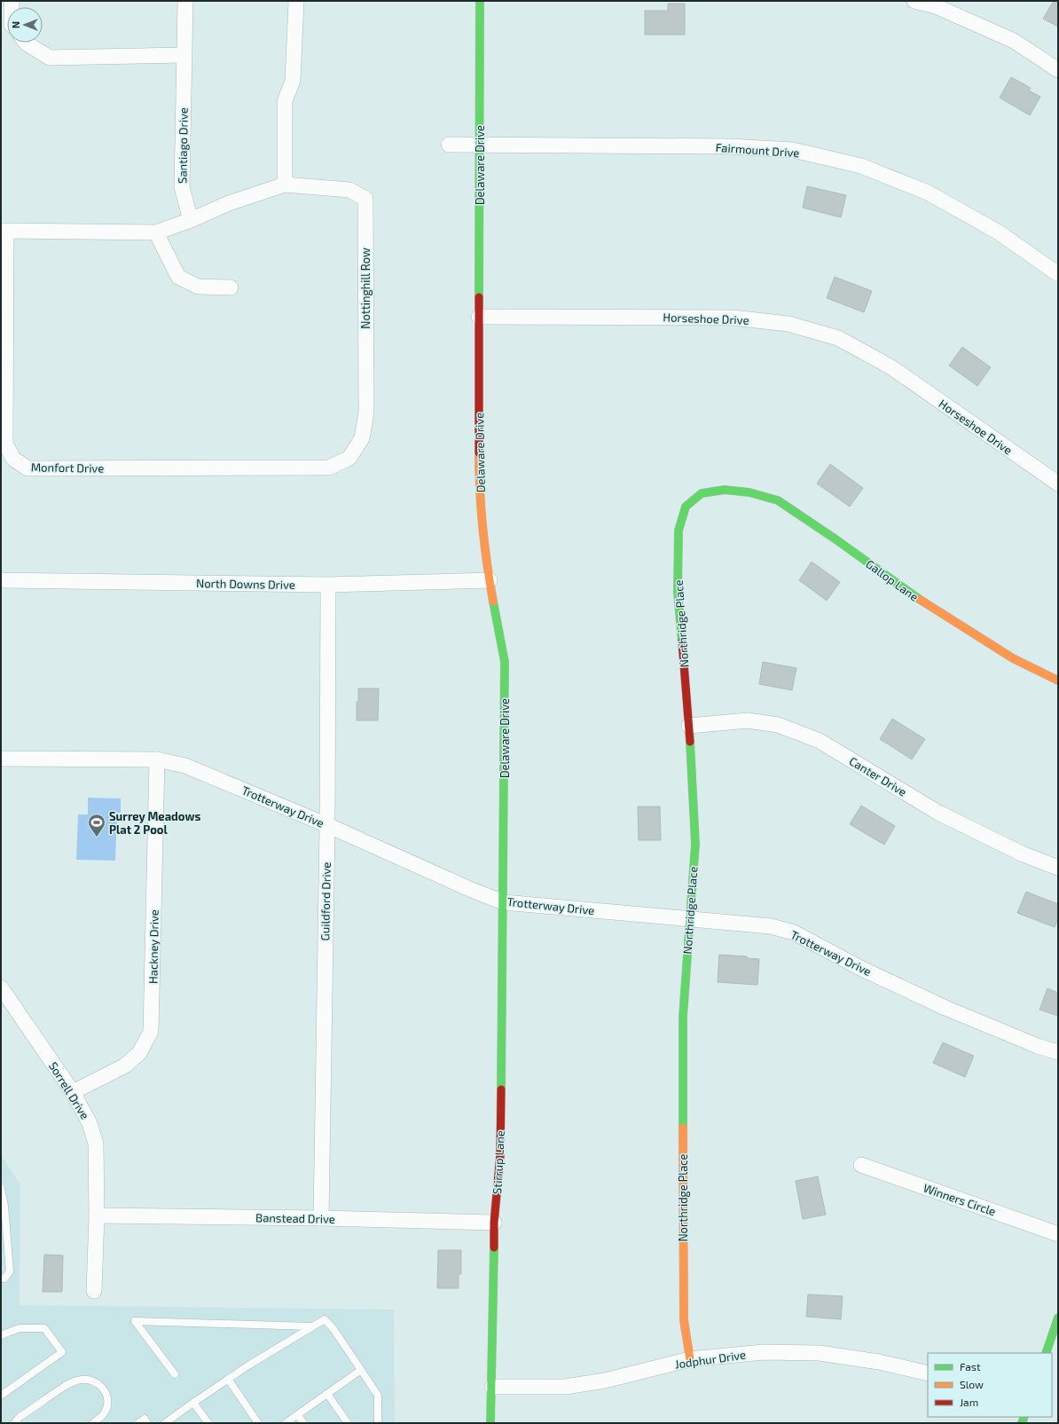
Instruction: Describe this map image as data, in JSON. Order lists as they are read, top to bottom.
{
  "streets": {
    "street": [
      "Santiago Drive",
      "Fairmount Drive",
      "Delaware Drive",
      "Nottinghill Row",
      "Horseshoe Drive",
      "Monfort Drive",
      "Gallop Lane",
      "North Downs Drive",
      "Northridge Place",
      "Canter Drive",
      "Trotterway Drive",
      "Guildford Drive",
      "Hackney Drive",
      "Sorrell Drive",
      "Stirrup Lane",
      "Winners Circle",
      "Banstead Drive",
      "Jodphur Drive"
    ]
  },
  "crossings": [
    ["Santiago Drive", "Nottinghill Row"],
    ["Fairmount Drive", "Delaware Drive"],
    ["Delaware Drive", "Horseshoe Drive"],
    ["Delaware Drive", "North Downs Drive"],
    ["Delaware Drive", "Trotterway Drive"],
    ["Delaware Drive", "Stirrup Lane"],
    ["Nottinghill Row", "Monfort Drive"],
    ["Gallop Lane", "Northridge Place"],
    ["North Downs Drive", "Guildford Drive"],
    ["Northridge Place", "Canter Drive"],
    ["Northridge Place", "Trotterway Drive"],
    ["Northridge Place", "Jodphur Drive"],
    ["Trotterway Drive", "Guildford Drive"],
    ["Trotterway Drive", "Hackney Drive"],
    ["Trotterway Drive", "Stirrup Lane"],
    ["Guildford Drive", "Banstead Drive"],
    ["Hackney Drive", "Sorrell Drive"],
    ["Sorrell Drive", "Banstead Drive"],
    ["Stirrup Lane", "Banstead Drive"],
    ["Stirrup Lane", "Jodphur Drive"]
  ],
  "places": {
    "sports": ["Surrey Meadows Plat 2 Pool"]
  },
  "legend": ["Fast", "Slow", "Jam"],
  "north": "left"
}
